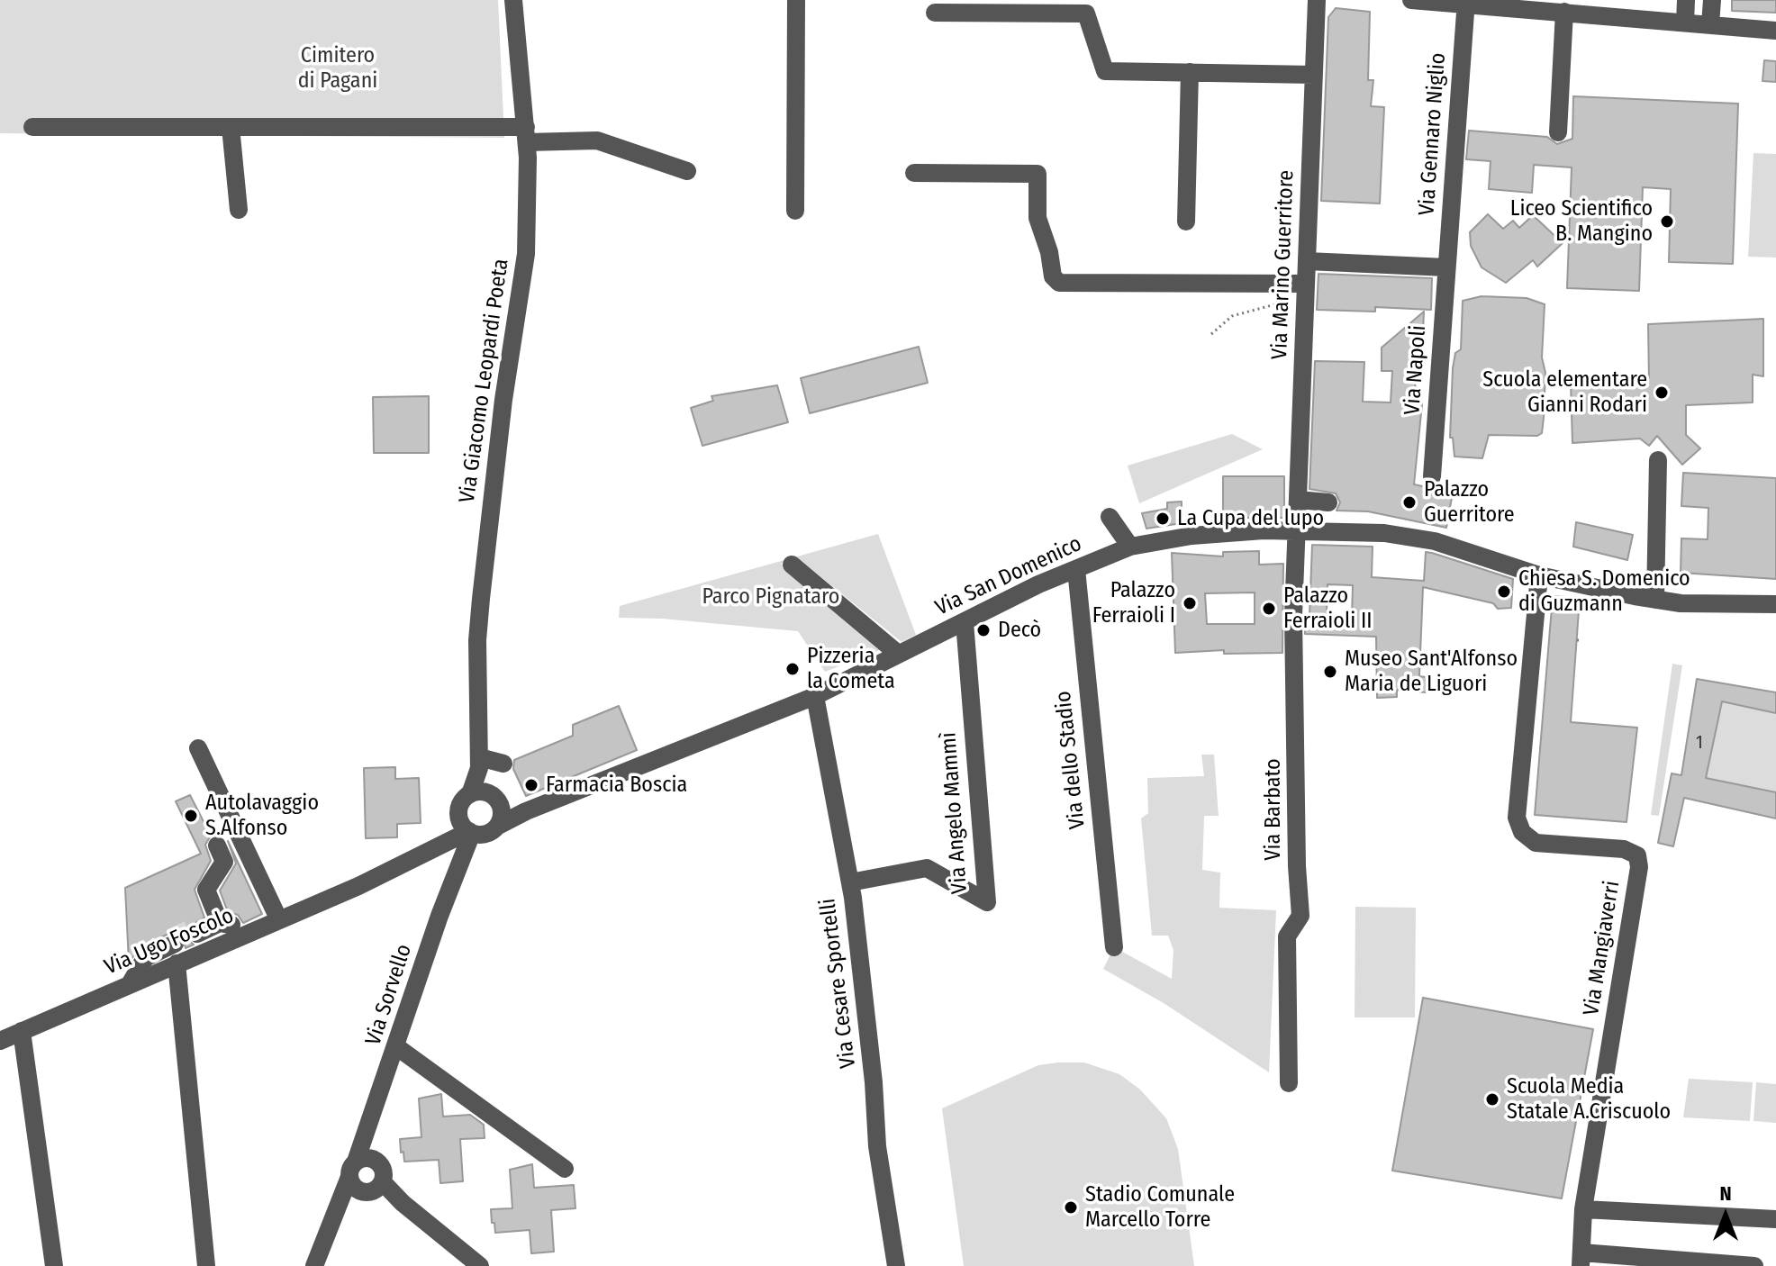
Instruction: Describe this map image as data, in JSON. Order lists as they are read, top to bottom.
{
  "streets": {
    "street": [
      "Via Gennaro Niglio",
      "Via Marino Guerritore",
      "Via Napoli",
      "Via Giacomo Leopardi Poeta",
      "Via San Domenico",
      "Via dello Stadio",
      "Via Barbato",
      "Via Angelo Mammì",
      "Via Ugo Foscolo",
      "Via Mangiaverri",
      "Via Cesare Sportelli",
      "Via Sorvello"
    ]
  },
  "crossings": [
    ["Via Gennaro Niglio", "Via Napoli"],
    ["Via Marino Guerritore", "Via San Domenico"],
    ["Via Marino Guerritore", "Via Barbato"],
    ["Via San Domenico", "Via dello Stadio"],
    ["Via San Domenico", "Via Barbato"],
    ["Via San Domenico", "Via Angelo Mammì"],
    ["Via San Domenico", "Via Ugo Foscolo"],
    ["Via San Domenico", "Via Mangiaverri"],
    ["Via San Domenico", "Via Cesare Sportelli"],
    ["Via San Domenico", "Via Sorvello"],
    ["Via Angelo Mammì", "Via Cesare Sportelli"]
  ],
  "parks": ["Cimitero di Pagani", "Parco Pignataro"],
  "places": [
    "Liceo Scientifico B. Mangino",
    "Scuola elementare Gianni Rodari",
    "Palazzo Guerritore",
    "La Cupa del lupo",
    "Chiesa S. Domenico di Guzmann",
    "Palazzo Ferraioli I",
    "Palazzo Ferraioli II",
    "Decò",
    "Pizzeria la Cometa",
    "Museo Sant'Alfonso Maria de Liguori",
    "Farmacia Boscia",
    "Autolavaggio S.Alfonso",
    "Scuola Media Statale A.Criscuolo",
    "Stadio Comunale Marcello Torre"
  ],
  "house_numbers": ["1"],
  "north": "top"
}
